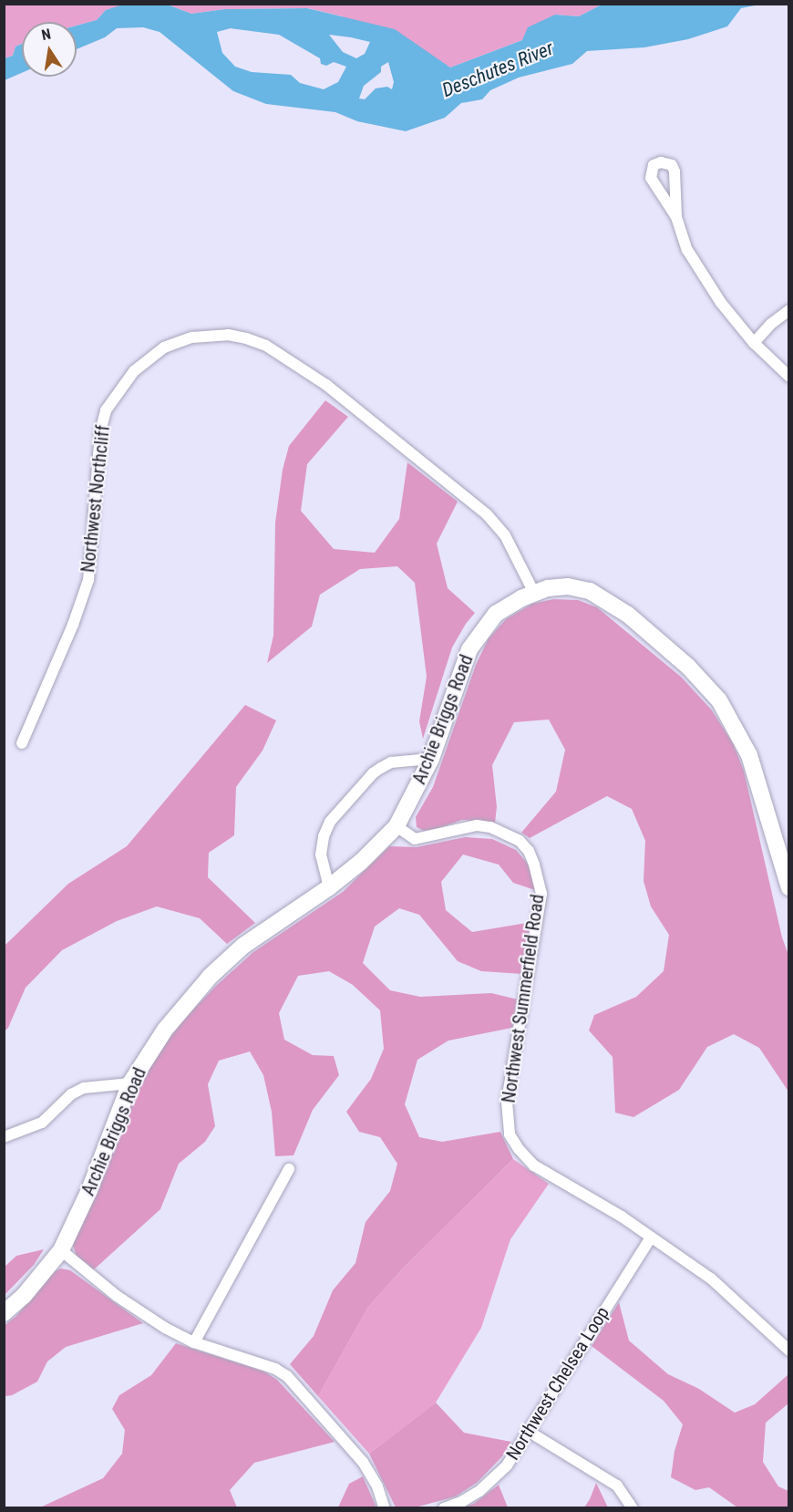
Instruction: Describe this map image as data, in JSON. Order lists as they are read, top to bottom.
{
  "streets": {
    "street": [
      "Northwest Northcliff",
      "Archie Briggs Road",
      "Northwest Summerfield Road",
      "Northwest Chelsea Loop"
    ]
  },
  "crossings": [
    ["Northwest Northcliff", "Archie Briggs Road"],
    ["Archie Briggs Road", "Northwest Summerfield Road"],
    ["Northwest Summerfield Road", "Northwest Chelsea Loop"]
  ],
  "water": ["Deschutes River"],
  "north": "top"
}
